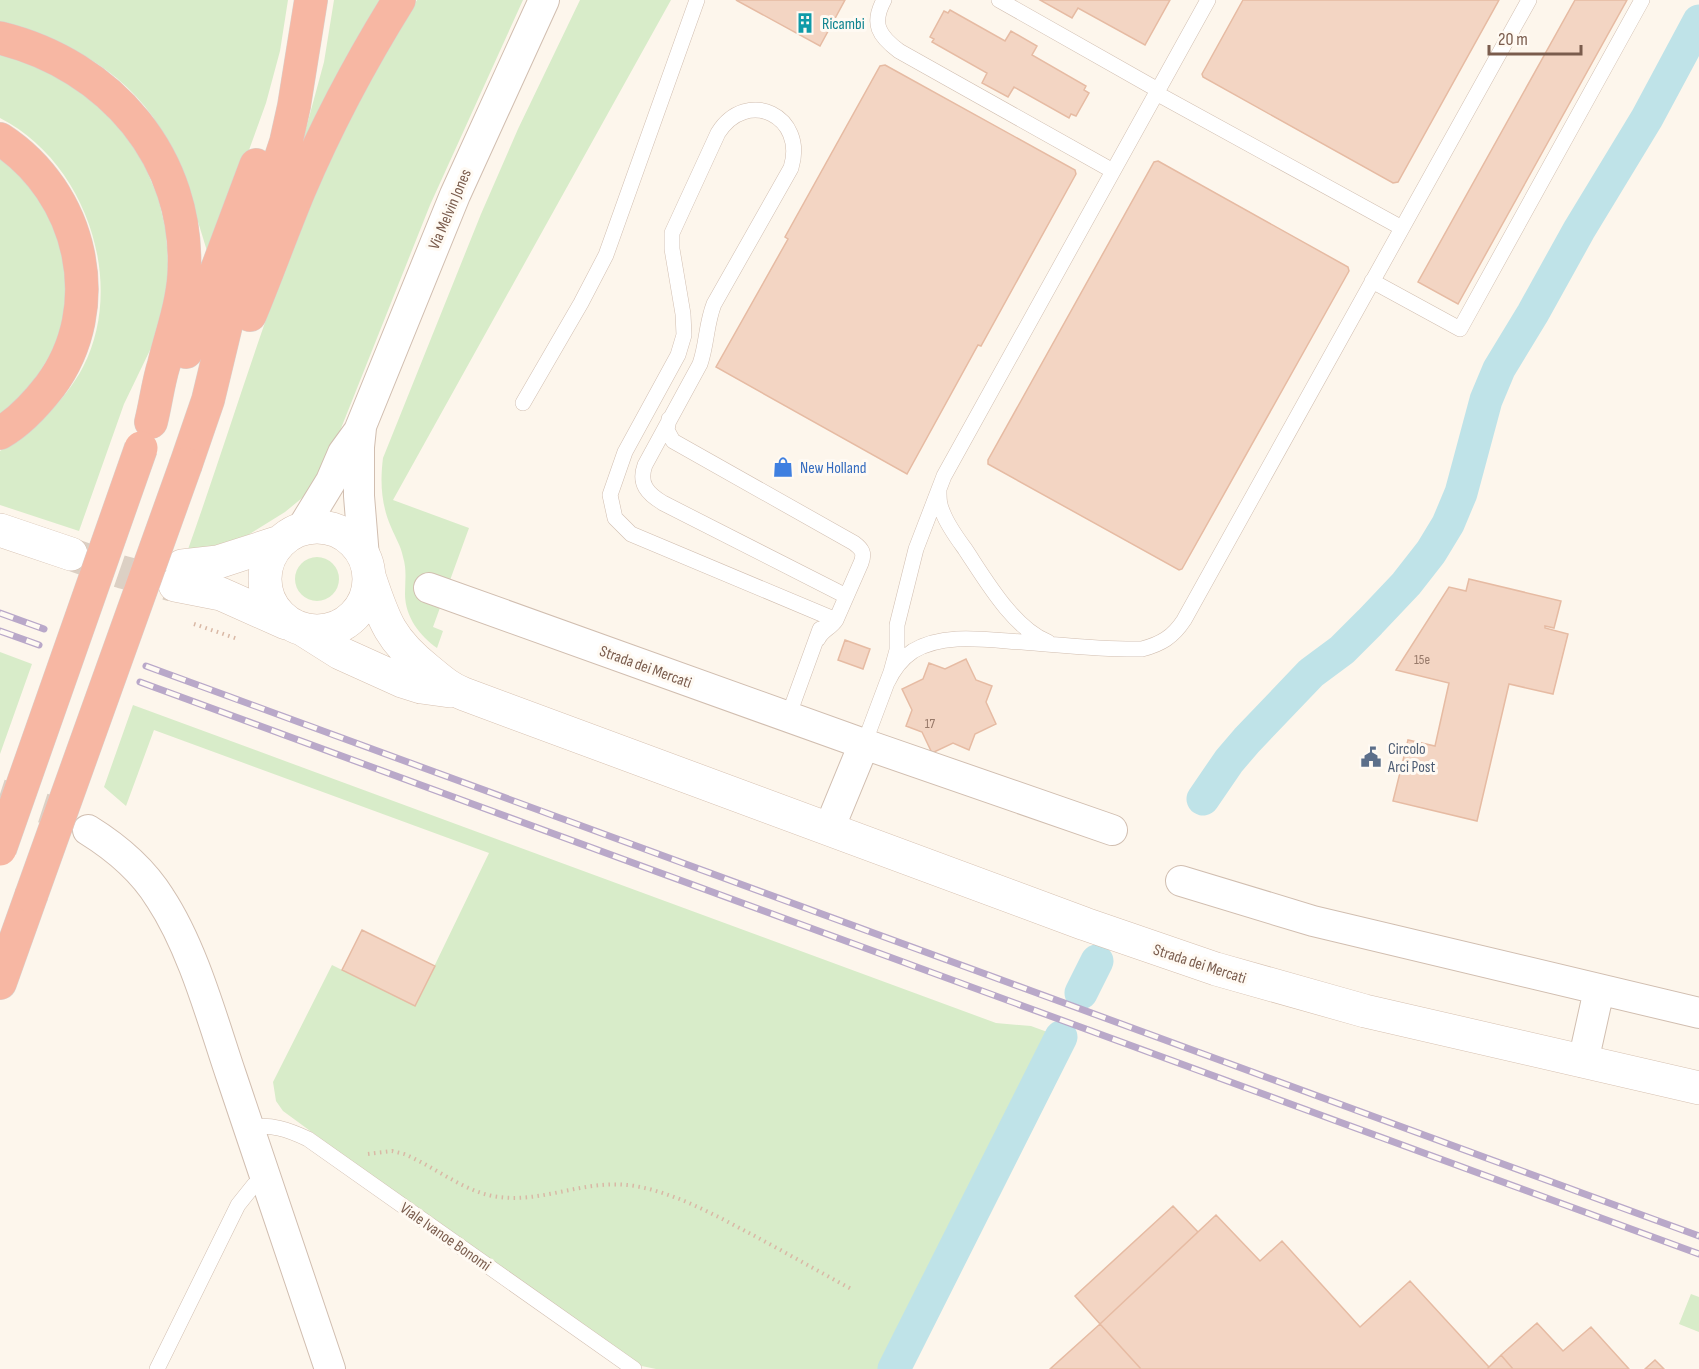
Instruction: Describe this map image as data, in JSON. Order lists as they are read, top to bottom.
{
  "streets": {
    "street": ["Via Melvin Jones", "Strada dei Mercati"],
    "lane": ["Viale Ivanoe Bonomi"]
  },
  "crossings": [
    ["Via Melvin Jones", "Strada dei Mercati"]
  ],
  "places": {
    "building": ["Ricambi"],
    "shop": ["New Holland"],
    "public building": ["Circolo Arci Post"]
  },
  "house_numbers": ["15e", "17"],
  "scale_bar": "20 m"
}
